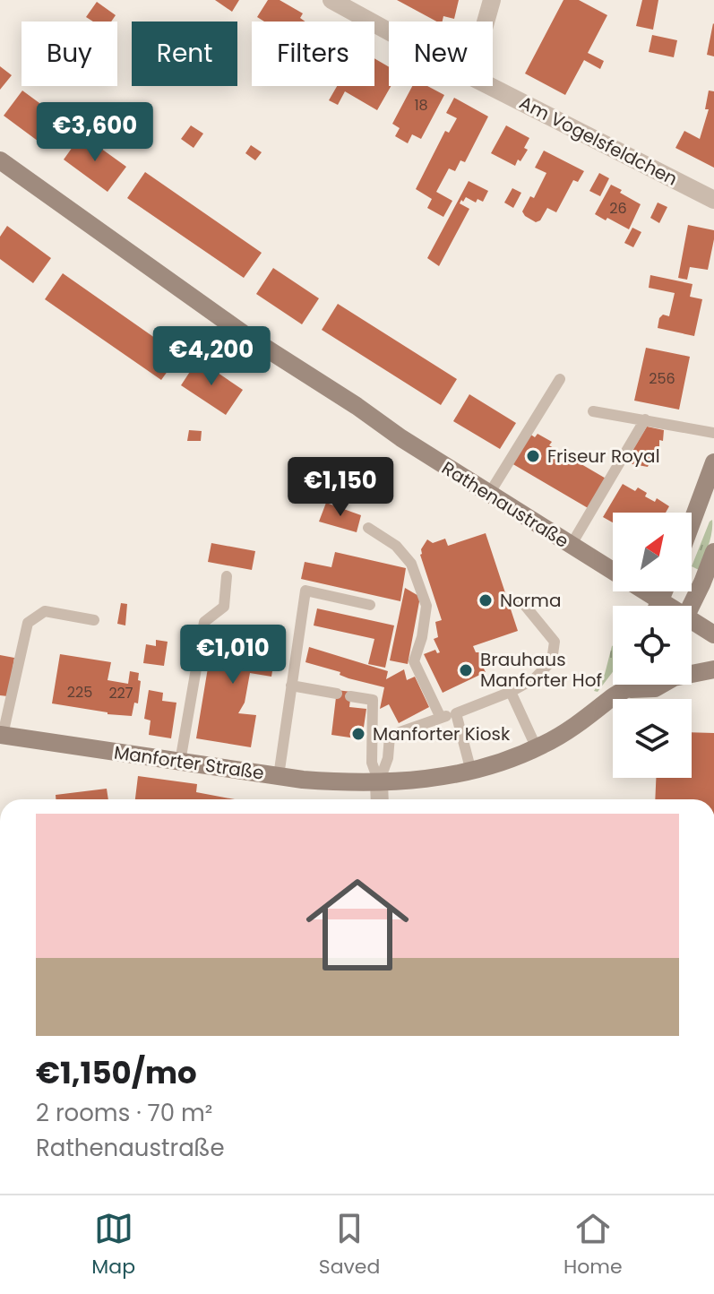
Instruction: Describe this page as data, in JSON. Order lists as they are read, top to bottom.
{
  "streets": {
    "main road": ["Rathenaustraße", "Manforter Straße"],
    "street": ["Am Vogelsfeldchen"]
  },
  "places": [
    "Friseur Royal",
    "Norma",
    "Brauhaus Manforter Hof",
    "Manforter Kiosk"
  ],
  "house_numbers": [
    "18",
    "26",
    "256",
    "225",
    "227"
  ],
  "north": "top right",
  "page": {
    "chip": [
      "Buy",
      "Rent",
      "Filters",
      "New"
    ],
    "price": [
      "€3,600",
      "€4,200",
      "€1,150",
      "€1,010"
    ],
    "list": [
      {
        "name": "€1,150/mo",
        "note": "2 rooms · 70 m² · Rathenaustraße"
      }
    ],
    "tabs": ["Map", "Saved", "Home"]
  }
}
